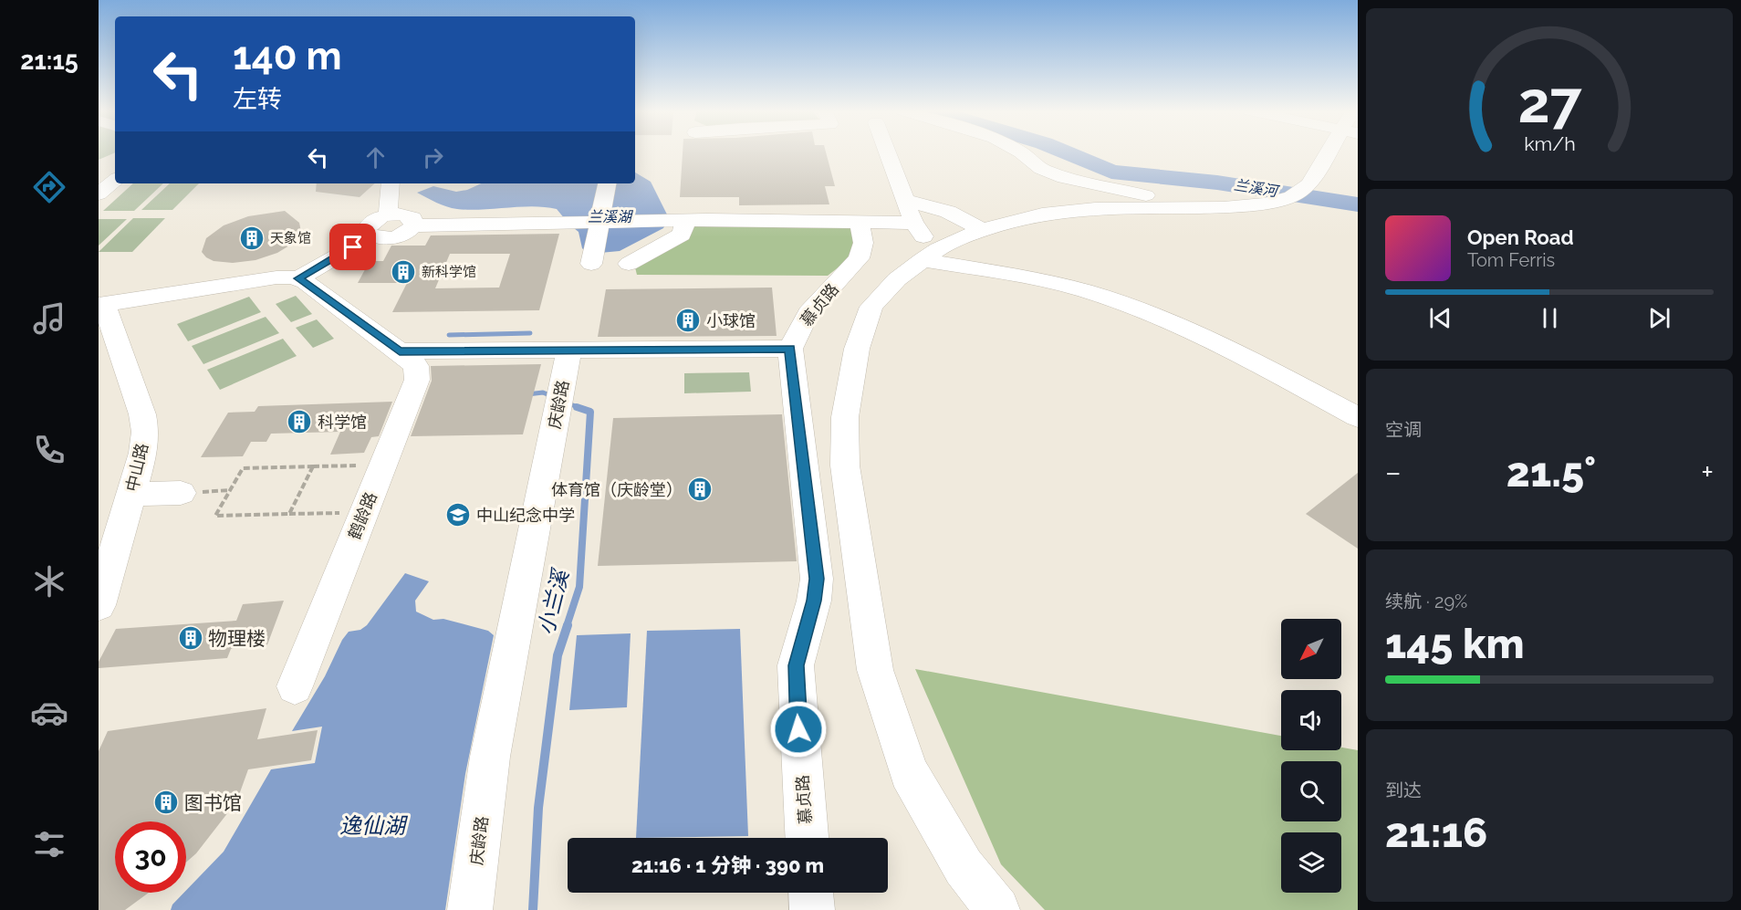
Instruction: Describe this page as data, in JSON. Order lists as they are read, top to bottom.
{
  "streets": {
    "street": [
      "慕贞路",
      "庆龄路",
      "中山路",
      "鹤龄路"
    ]
  },
  "water": [
    "兰溪河",
    "兰溪湖",
    "小兰溪",
    "逸仙湖"
  ],
  "places": {
    "building": [
      "天象馆",
      "新科学馆",
      "小球馆",
      "科学馆",
      "体育馆（庆龄堂）",
      "物理楼",
      "图书馆"
    ],
    "school or university": ["中山纪念中学"]
  },
  "north": "bottom left",
  "page": {
    "tabs": "21:15",
    "turn": ["140 m", "左转"],
    "song": ["Open Road", "Tom Ferris"],
    "tile": [
      "空调",
      ["续航 · 29%", "145 km"],
      ["到达", "21:16"]
    ],
    "heat": ["−", "21.5°", "+"],
    "limit": "30",
    "trip": "21:16 · 1 分钟 · 390 m",
    "gauge": ["27", "km/h"]
  }
}
